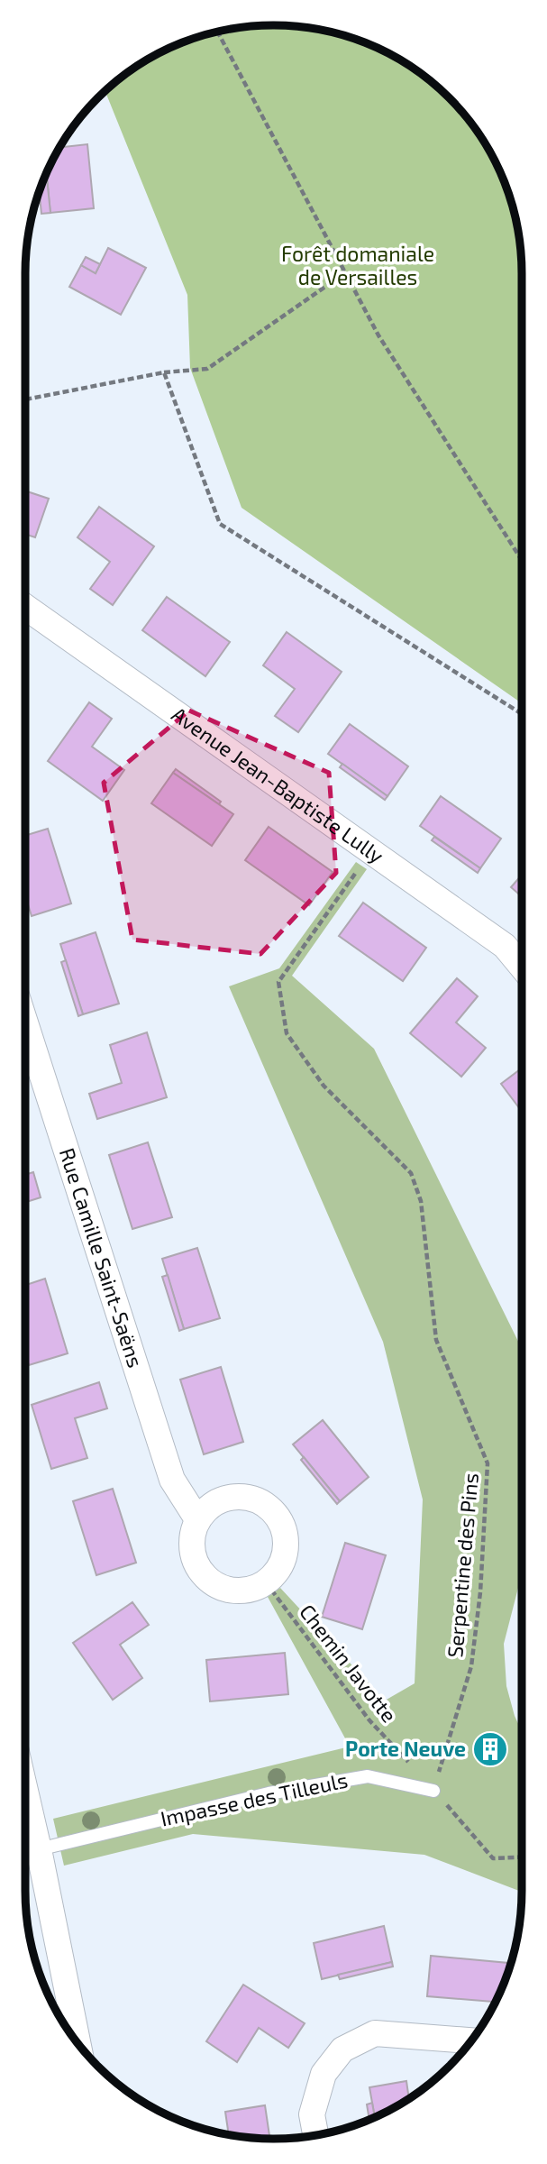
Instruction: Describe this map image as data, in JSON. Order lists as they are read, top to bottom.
{
  "streets": {
    "street": ["Avenue Jean-Baptiste Lully", "Rue Camille Saint-Saëns"],
    "lane": ["Impasse des Tilleuls"],
    "path": ["Serpentine des Pins", "Chemin Javotte"]
  },
  "crossings": [
    ["Avenue Jean-Baptiste Lully", "Serpentine des Pins"],
    ["Rue Camille Saint-Saëns", "Chemin Javotte"],
    ["Serpentine des Pins", "Chemin Javotte"],
    ["Serpentine des Pins", "Impasse des Tilleuls"],
    ["Chemin Javotte", "Impasse des Tilleuls"]
  ],
  "parks": ["Forêt domaniale de Versailles"],
  "places": {
    "building": ["Porte Neuve"]
  }
}
